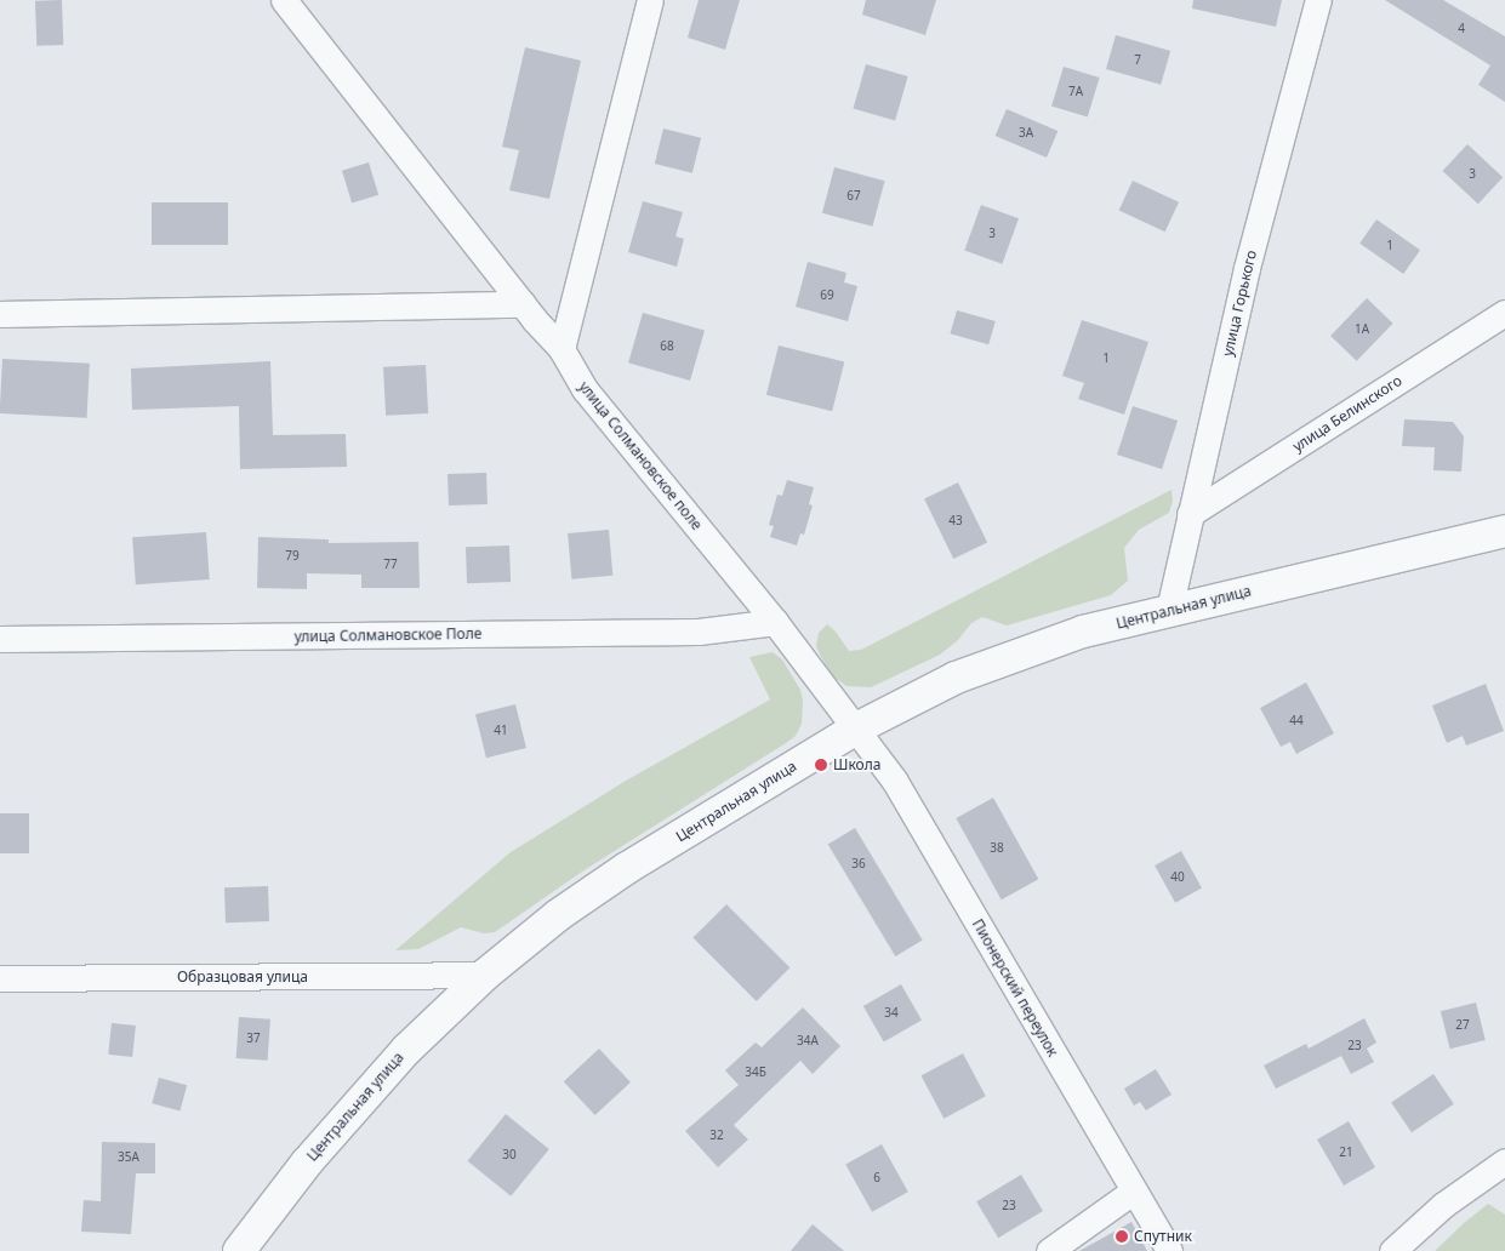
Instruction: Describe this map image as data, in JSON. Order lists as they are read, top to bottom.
{
  "streets": {
    "street": [
      "улица Горького",
      "улица Белинского",
      "улица Солмановское поле",
      "Центральная улица",
      "улица Солмановское Поле",
      "Образцовая улица",
      "Пионерский переулок"
    ]
  },
  "crossings": [
    ["улица Горького", "улица Белинского"],
    ["улица Горького", "Центральная улица"],
    ["улица Солмановское поле", "Центральная улица"],
    ["улица Солмановское поле", "улица Солмановское Поле"],
    ["улица Солмановское поле", "Пионерский переулок"],
    ["Центральная улица", "Образцовая улица"],
    ["Центральная улица", "Пионерский переулок"]
  ],
  "places": ["Школа", "Спутник"],
  "house_numbers": [
    "4",
    "7",
    "7А",
    "3А",
    "3",
    "67",
    "3",
    "1",
    "69",
    "1А",
    "68",
    "1",
    "43",
    "79",
    "77",
    "44",
    "41",
    "38",
    "36",
    "40",
    "34",
    "27",
    "37",
    "34А",
    "23",
    "34Б",
    "32",
    "21",
    "30",
    "35А",
    "6",
    "23"
  ]
}
